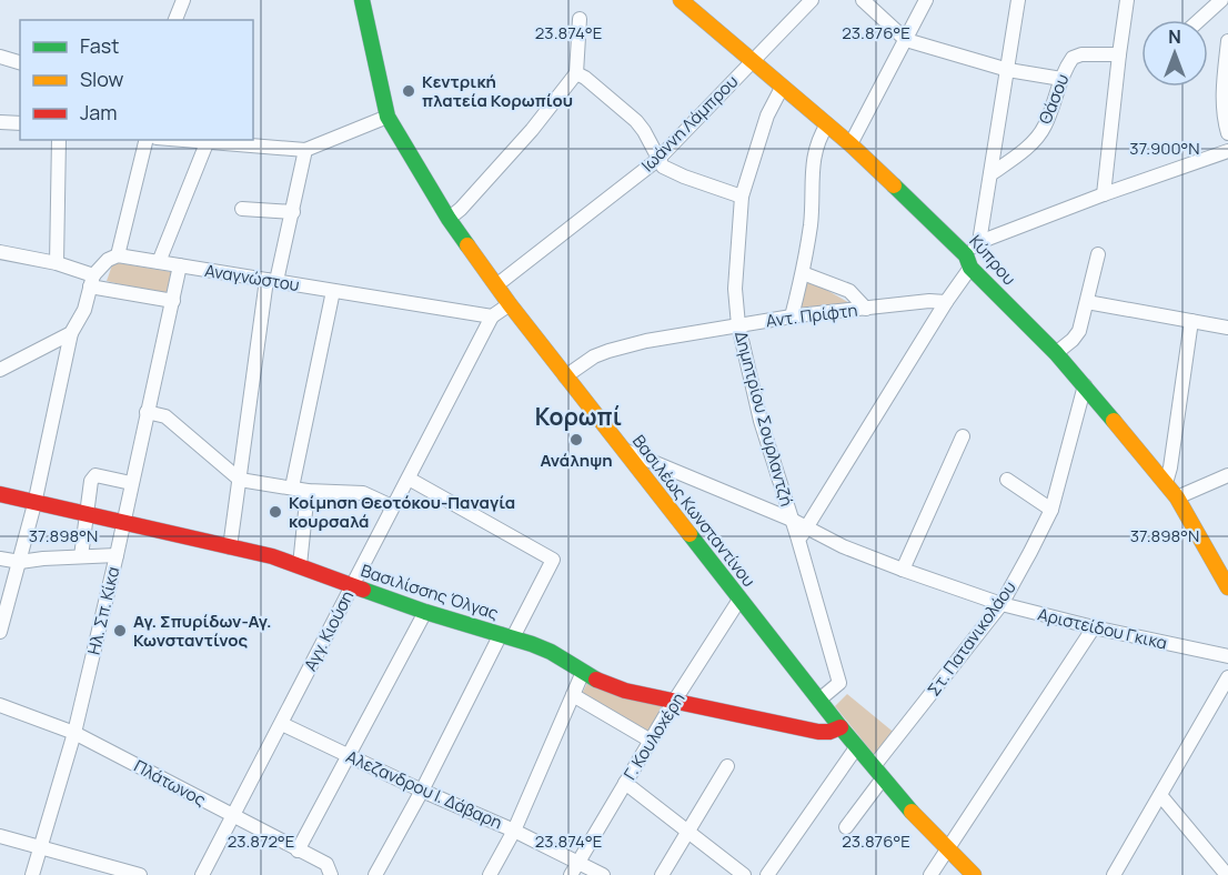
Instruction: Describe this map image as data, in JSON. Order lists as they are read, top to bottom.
{
  "streets": {
    "street": [
      "Θάσου",
      "Ιωάννη Λάμπρου",
      "Κύπρου",
      "Αναγνώστου",
      "Αντ. Πρίφτη",
      "Δημητρίου Σουρλαντζή",
      "Βασιλέως Κωνσταντίνου",
      "Βασιλίσσης Όλγας",
      "Ηλ. Σπ. Κίκα",
      "Αριστείδου Γκικα",
      "Αγγ. Κιούση",
      "Στ. Πατανικολάου",
      "Γ. Κουλοχέρη",
      "Πλάτωνος",
      "Αλεζανδρου Ι. Δάβαρη"
    ]
  },
  "crossings": [
    ["Ιωάννη Λάμπρου", "Κύπρου"],
    ["Ιωάννη Λάμπρου", "Βασιλέως Κωνσταντίνου"],
    ["Κύπρου", "Δημητρίου Σουρλαντζή"],
    ["Κύπρου", "Στ. Πατανικολάου"],
    ["Αναγνώστου", "Ηλ. Σπ. Κίκα"],
    ["Αναγνώστου", "Αγγ. Κιούση"],
    ["Αντ. Πρίφτη", "Δημητρίου Σουρλαντζή"],
    ["Αντ. Πρίφτη", "Βασιλέως Κωνσταντίνου"],
    ["Δημητρίου Σουρλαντζή", "Αριστείδου Γκικα"],
    ["Βασιλέως Κωνσταντίνου", "Βασιλίσσης Όλγας"],
    ["Βασιλέως Κωνσταντίνου", "Αριστείδου Γκικα"],
    ["Βασιλέως Κωνσταντίνου", "Στ. Πατανικολάου"],
    ["Βασιλέως Κωνσταντίνου", "Γ. Κουλοχέρη"],
    ["Βασιλίσσης Όλγας", "Ηλ. Σπ. Κίκα"],
    ["Βασιλίσσης Όλγας", "Αγγ. Κιούση"],
    ["Βασιλίσσης Όλγας", "Γ. Κουλοχέρη"],
    ["Ηλ. Σπ. Κίκα", "Πλάτωνος"],
    ["Αριστείδου Γκικα", "Στ. Πατανικολάου"],
    ["Αγγ. Κιούση", "Πλάτωνος"],
    ["Αγγ. Κιούση", "Αλεζανδρου Ι. Δάβαρη"],
    ["Γ. Κουλοχέρη", "Αλεζανδρου Ι. Δάβαρη"]
  ],
  "districts": ["Κορωπί"],
  "places": [
    "Κεντρική πλατεία Κορωπίου",
    "Ανάληψη",
    "Κοίμηση Θεοτόκου-Παναγία κουρσαλά",
    "Αγ. Σπυρίδων-Αγ. Κωνσταντίνος"
  ],
  "legend": ["Fast", "Slow", "Jam"],
  "north": "top",
  "coordinates": [
    "23.874°E",
    "23.876°E",
    "37.900°N",
    "37.898°N",
    "23.872°E"
  ]
}
